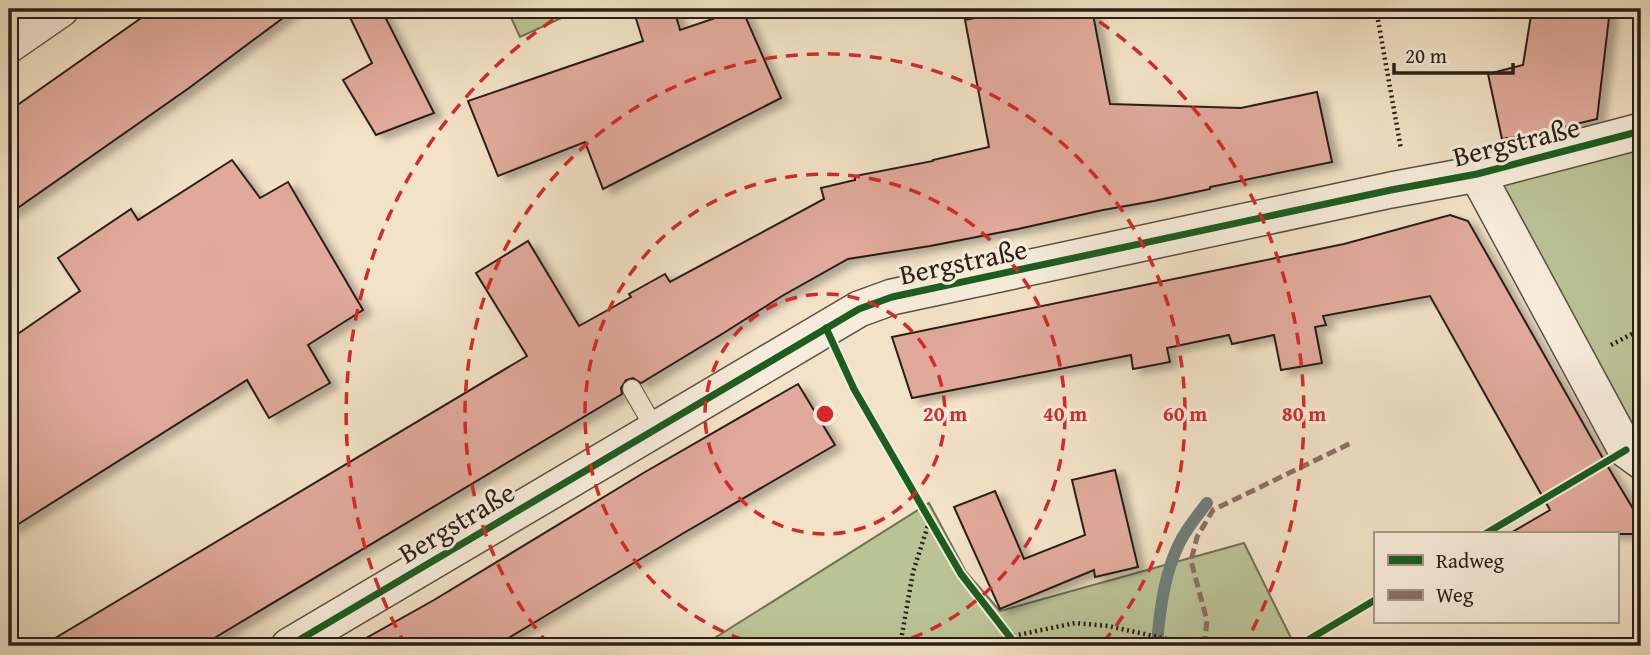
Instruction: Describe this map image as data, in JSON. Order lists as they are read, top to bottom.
{
  "streets": {
    "street": ["Bergstraße"]
  },
  "legend": ["Radweg", "Weg"],
  "scale_bar": "20 m",
  "rings": [
    "20 m",
    "40 m",
    "60 m",
    "80 m"
  ]
}
